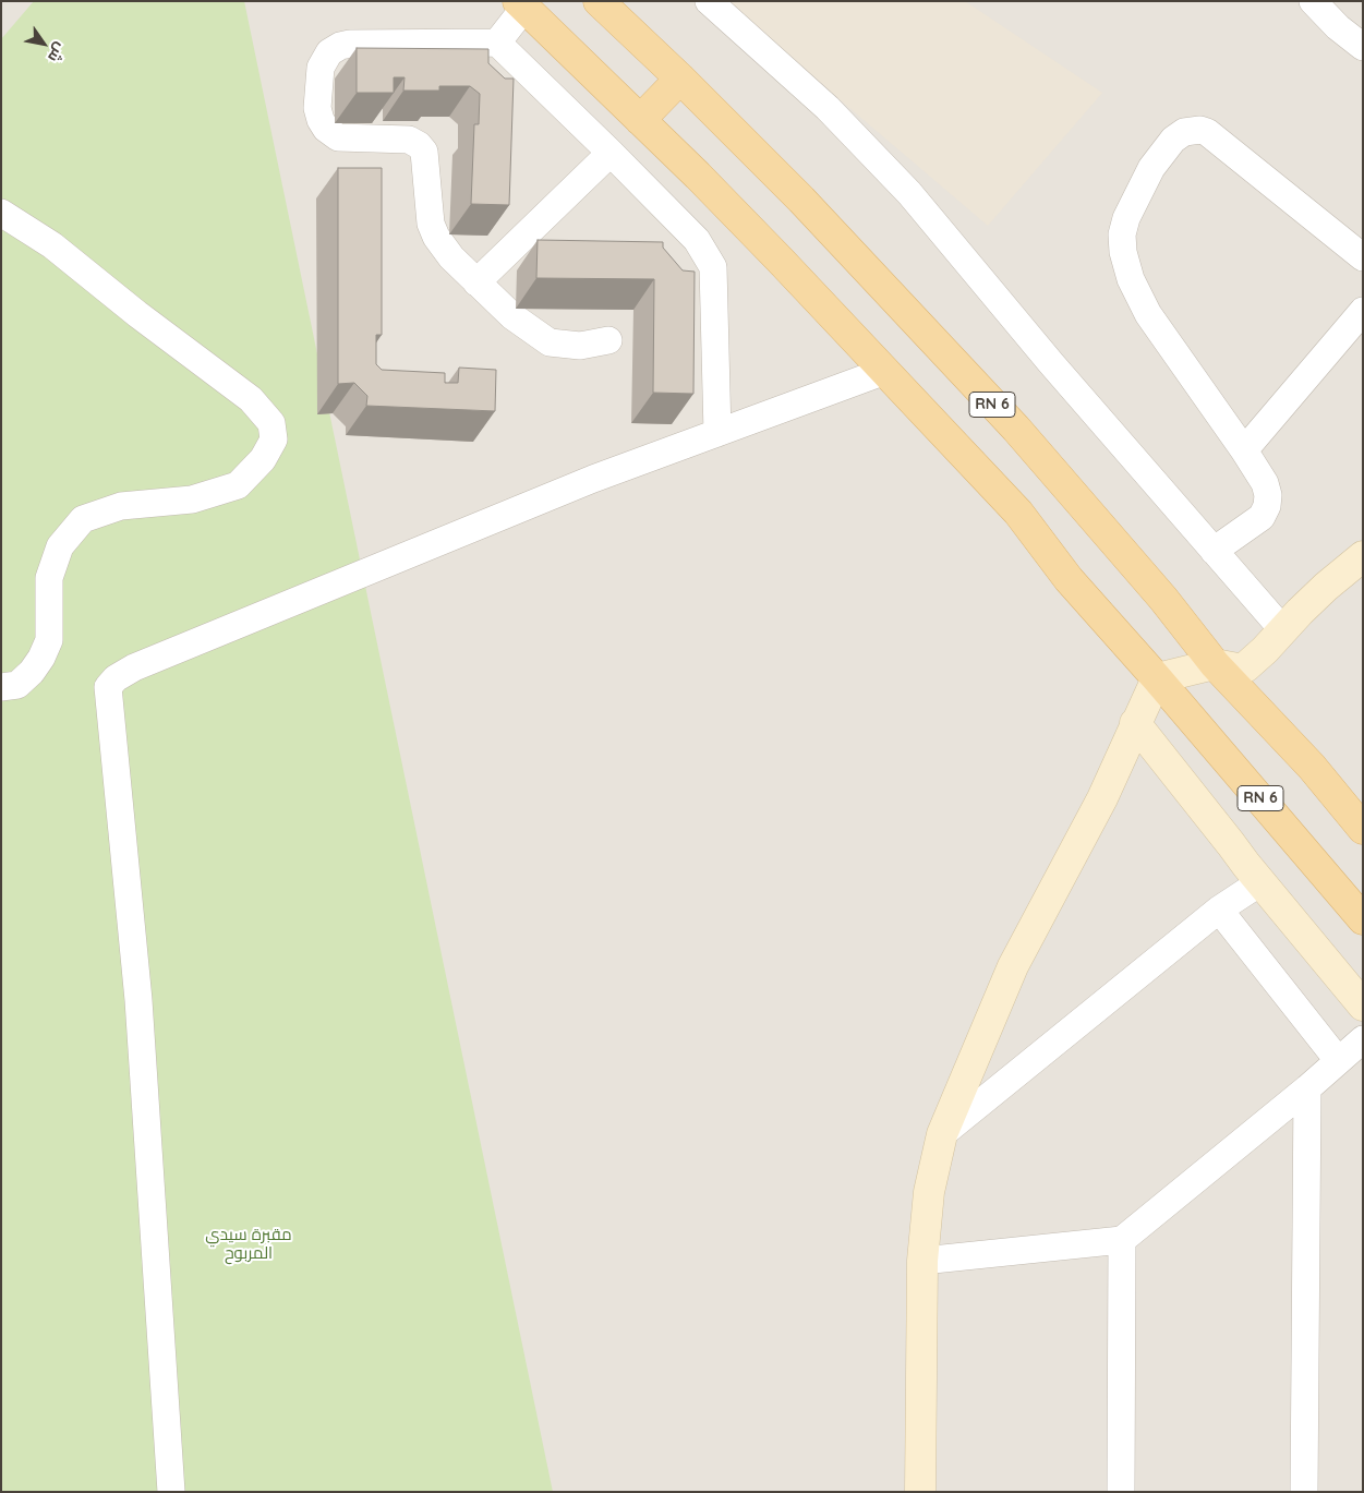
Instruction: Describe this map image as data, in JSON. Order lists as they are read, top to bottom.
{
  "streets": {
    "main road": ["RN 6"]
  },
  "parks": ["مقبرة سيدي المربوح"],
  "north": "bottom right"
}
